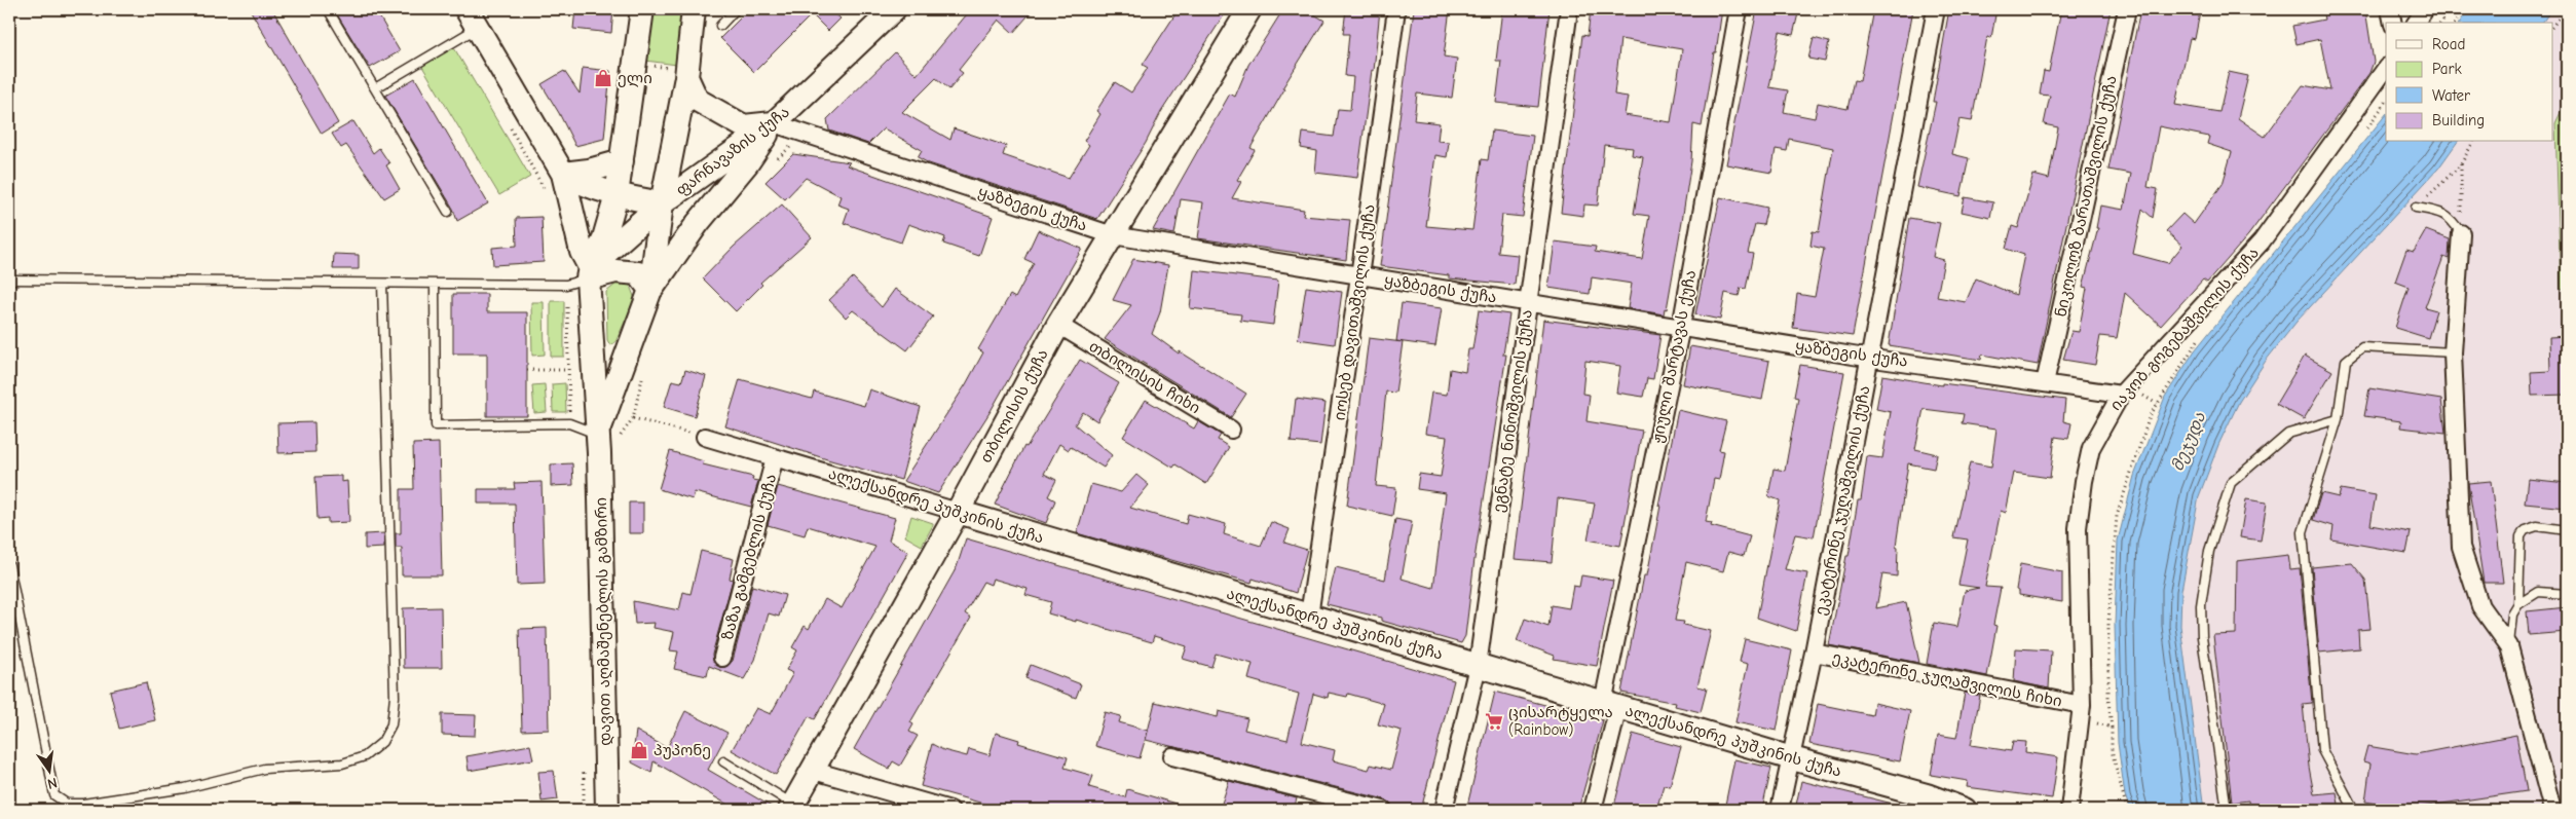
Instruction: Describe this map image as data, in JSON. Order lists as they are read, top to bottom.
{
  "streets": {
    "main road": [
      "ფარნავაზის ქუჩა",
      "თბილისის ქუჩა",
      "ალექსანდრე პუშკინის ქუჩა",
      "დავით აღმაშენებლის გამზირი"
    ],
    "street": [
      "ნიკოლოზ ბარათაშვილის ქუჩა",
      "ყაზბეგის ქუჩა",
      "იოსებ დავითაშვილის ქუჩა",
      "იაკობ გოგებაშვილის ქუჩა",
      "ჟიული შარტავას ქუჩა",
      "თბილისის ჩიხი",
      "ეგნატე ნინოშვილის ქუჩა",
      "ეკატერინე ჯუღაშვილის ქუჩა",
      "ზაზა გამგებლის ქუჩა",
      "ეკატერინე ჯუღაშვილის ჩიხი"
    ]
  },
  "crossings": [
    ["ფარნავაზის ქუჩა", "ყაზბეგის ქუჩა"],
    ["ფარნავაზის ქუჩა", "დავით აღმაშენებლის გამზირი"],
    ["ნიკოლოზ ბარათაშვილის ქუჩა", "ყაზბეგის ქუჩა"],
    ["ყაზბეგის ქუჩა", "იოსებ დავითაშვილის ქუჩა"],
    ["ყაზბეგის ქუჩა", "იაკობ გოგებაშვილის ქუჩა"],
    ["ყაზბეგის ქუჩა", "ჟიული შარტავას ქუჩა"],
    ["ყაზბეგის ქუჩა", "თბილისის ქუჩა"],
    ["ყაზბეგის ქუჩა", "ეგნატე ნინოშვილის ქუჩა"],
    ["ყაზბეგის ქუჩა", "ეკატერინე ჯუღაშვილის ქუჩა"],
    ["ყაზბეგის ქუჩა", "დავით აღმაშენებლის გამზირი"],
    ["იოსებ დავითაშვილის ქუჩა", "ალექსანდრე პუშკინის ქუჩა"],
    ["იაკობ გოგებაშვილის ქუჩა", "ეკატერინე ჯუღაშვილის ჩიხი"],
    ["ჟიული შარტავას ქუჩა", "ალექსანდრე პუშკინის ქუჩა"],
    ["თბილისის ჩიხი", "თბილისის ქუჩა"],
    ["თბილისის ქუჩა", "ალექსანდრე პუშკინის ქუჩა"],
    ["ეგნატე ნინოშვილის ქუჩა", "ალექსანდრე პუშკინის ქუჩა"],
    ["ეკატერინე ჯუღაშვილის ქუჩა", "ალექსანდრე პუშკინის ქუჩა"],
    ["ეკატერინე ჯუღაშვილის ქუჩა", "ეკატერინე ჯუღაშვილის ჩიხი"],
    ["ალექსანდრე პუშკინის ქუჩა", "ზაზა გამგებლის ქუჩა"]
  ],
  "water": ["მეჯუდა"],
  "places": {
    "shop": ["ელი", "პუპონე"],
    "supermarket": ["ცისარტყელა (Rainbow)"]
  },
  "legend": [
    "Road",
    "Park",
    "Water",
    "Building"
  ],
  "north": "bottom"
}
